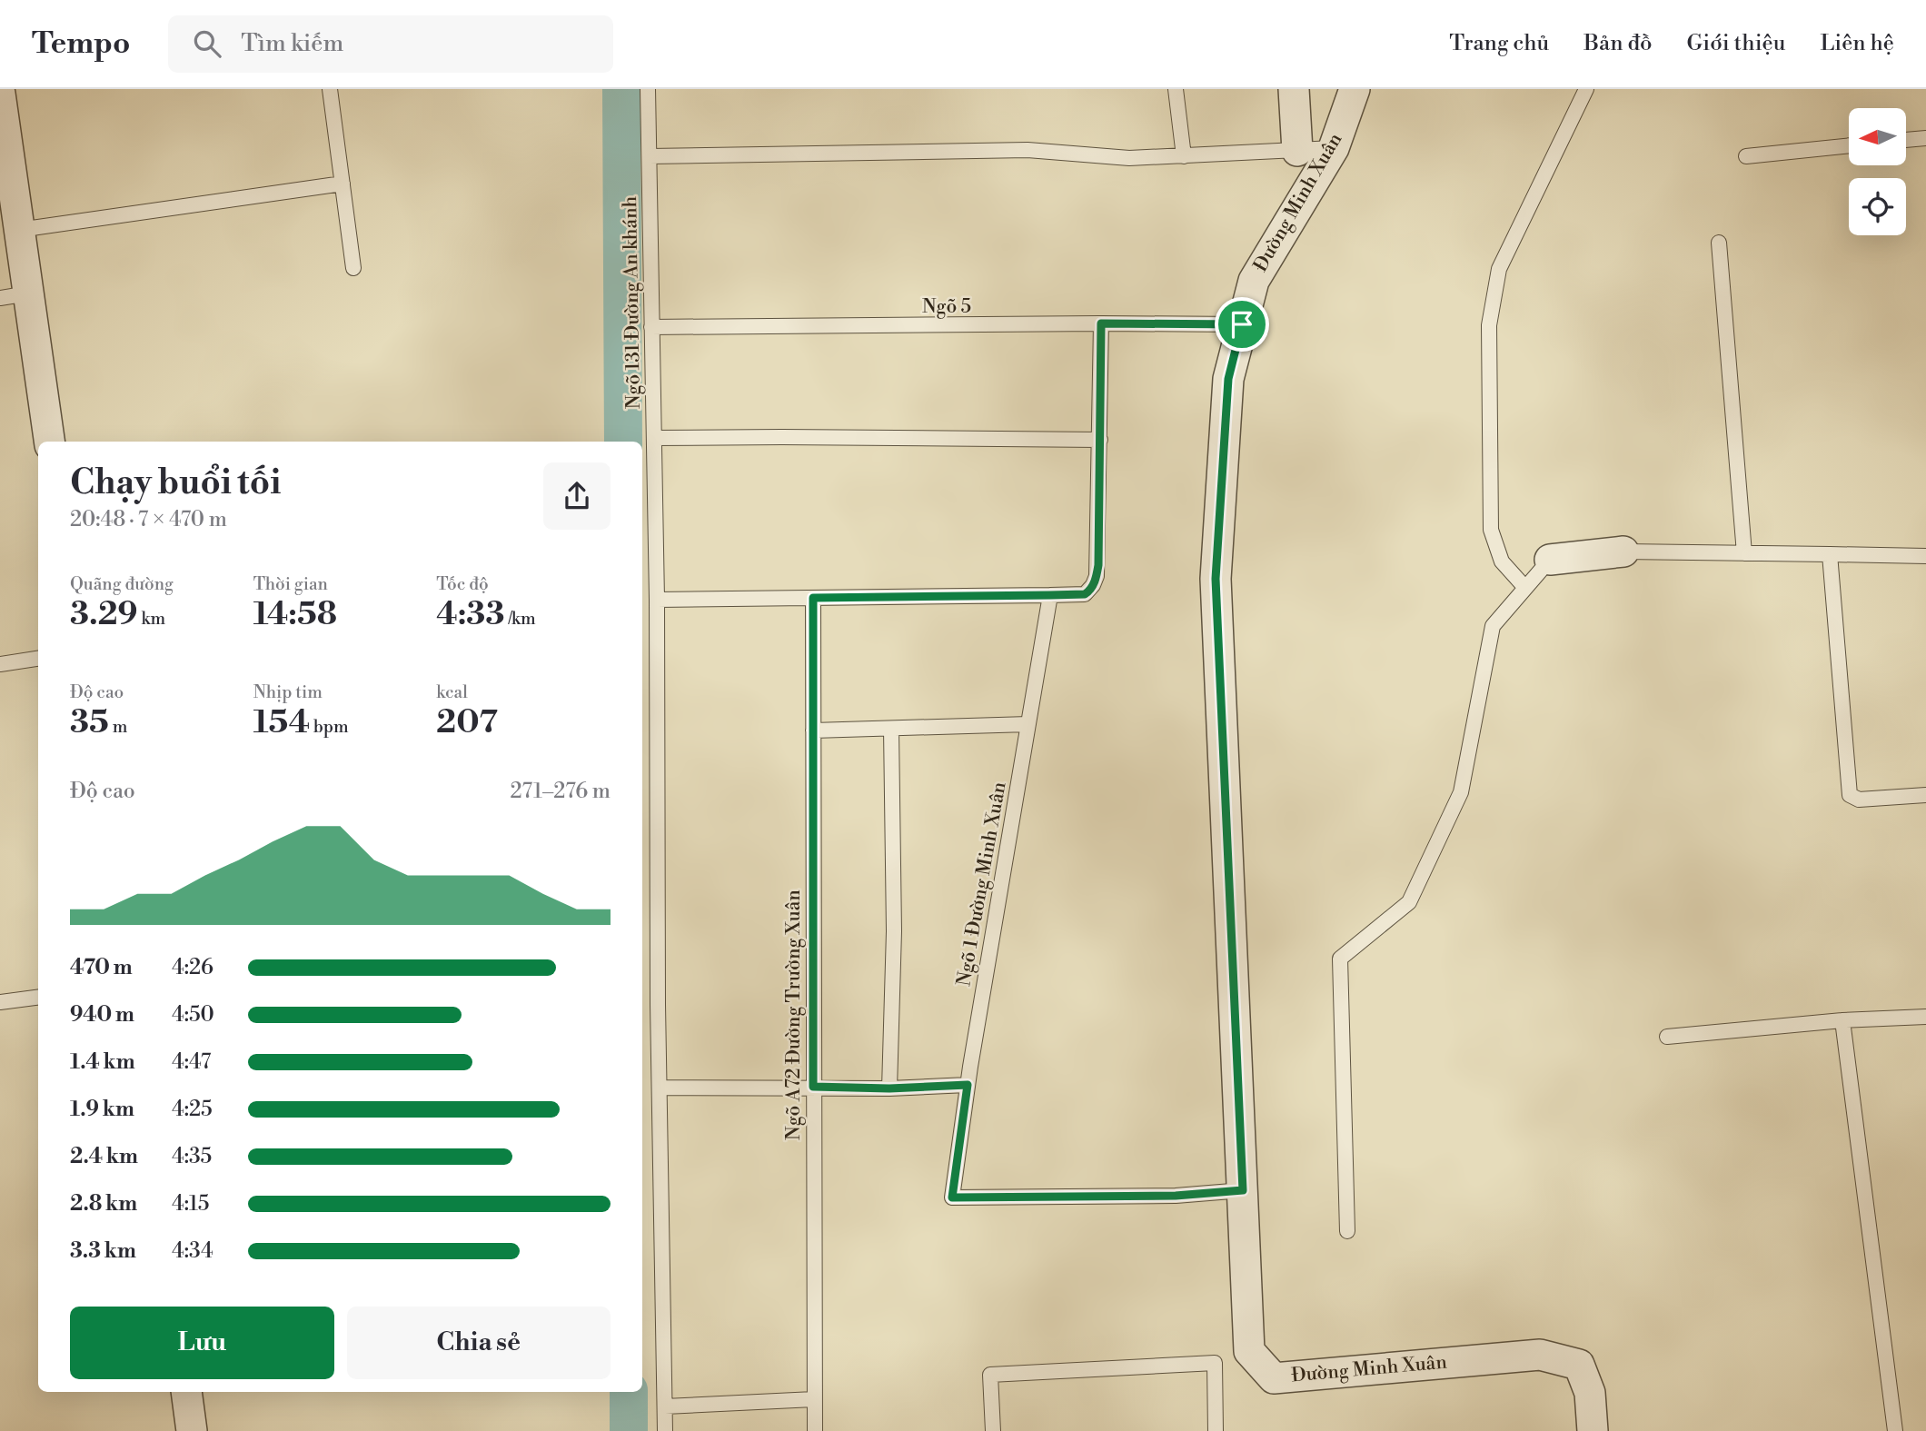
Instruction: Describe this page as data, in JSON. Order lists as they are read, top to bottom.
{
  "streets": {
    "street": ["Đường Minh Xuân"],
    "lane": [
      "Ngõ 131 Đường An khánh",
      "Ngõ 5",
      "Ngõ 1 Đường Minh Xuân",
      "Ngõ A72 Đường Trường Xuân"
    ]
  },
  "crossings": [
    ["Đường Minh Xuân", "Ngõ 5"],
    ["Đường Minh Xuân", "Ngõ 1 Đường Minh Xuân"],
    ["Ngõ 131 Đường An khánh", "Ngõ 5"]
  ],
  "north": "left",
  "page": {
    "header": "Tempo",
    "search": "Tìm kiếm",
    "nav": [
      "Trang chủ",
      "Bản đồ",
      "Giới thiệu",
      "Liên hệ"
    ],
    "heading": ["Chạy buổi tối", "20:48 · 7 × 470 m"],
    "stats": [
      ["Quãng đường", "3.29 km"],
      ["Thời gian", "14:58"],
      ["Tốc độ", "4:33 /km"],
      ["Độ cao", "35 m"],
      ["Nhịp tim", "154 bpm"],
      ["kcal", "207"]
    ],
    "chart": ["Độ cao", "271–276 m"],
    "list": [
      {
        "name": "470 m",
        "note": "4:26"
      },
      {
        "name": "940 m",
        "note": "4:50"
      },
      {
        "name": "1.4 km",
        "note": "4:47"
      },
      {
        "name": "1.9 km",
        "note": "4:25"
      },
      {
        "name": "2.4 km",
        "note": "4:35"
      },
      {
        "name": "2.8 km",
        "note": "4:15"
      },
      {
        "name": "3.3 km",
        "note": "4:34"
      }
    ],
    "buttons": ["Lưu", "Chia sẻ"]
  }
}
